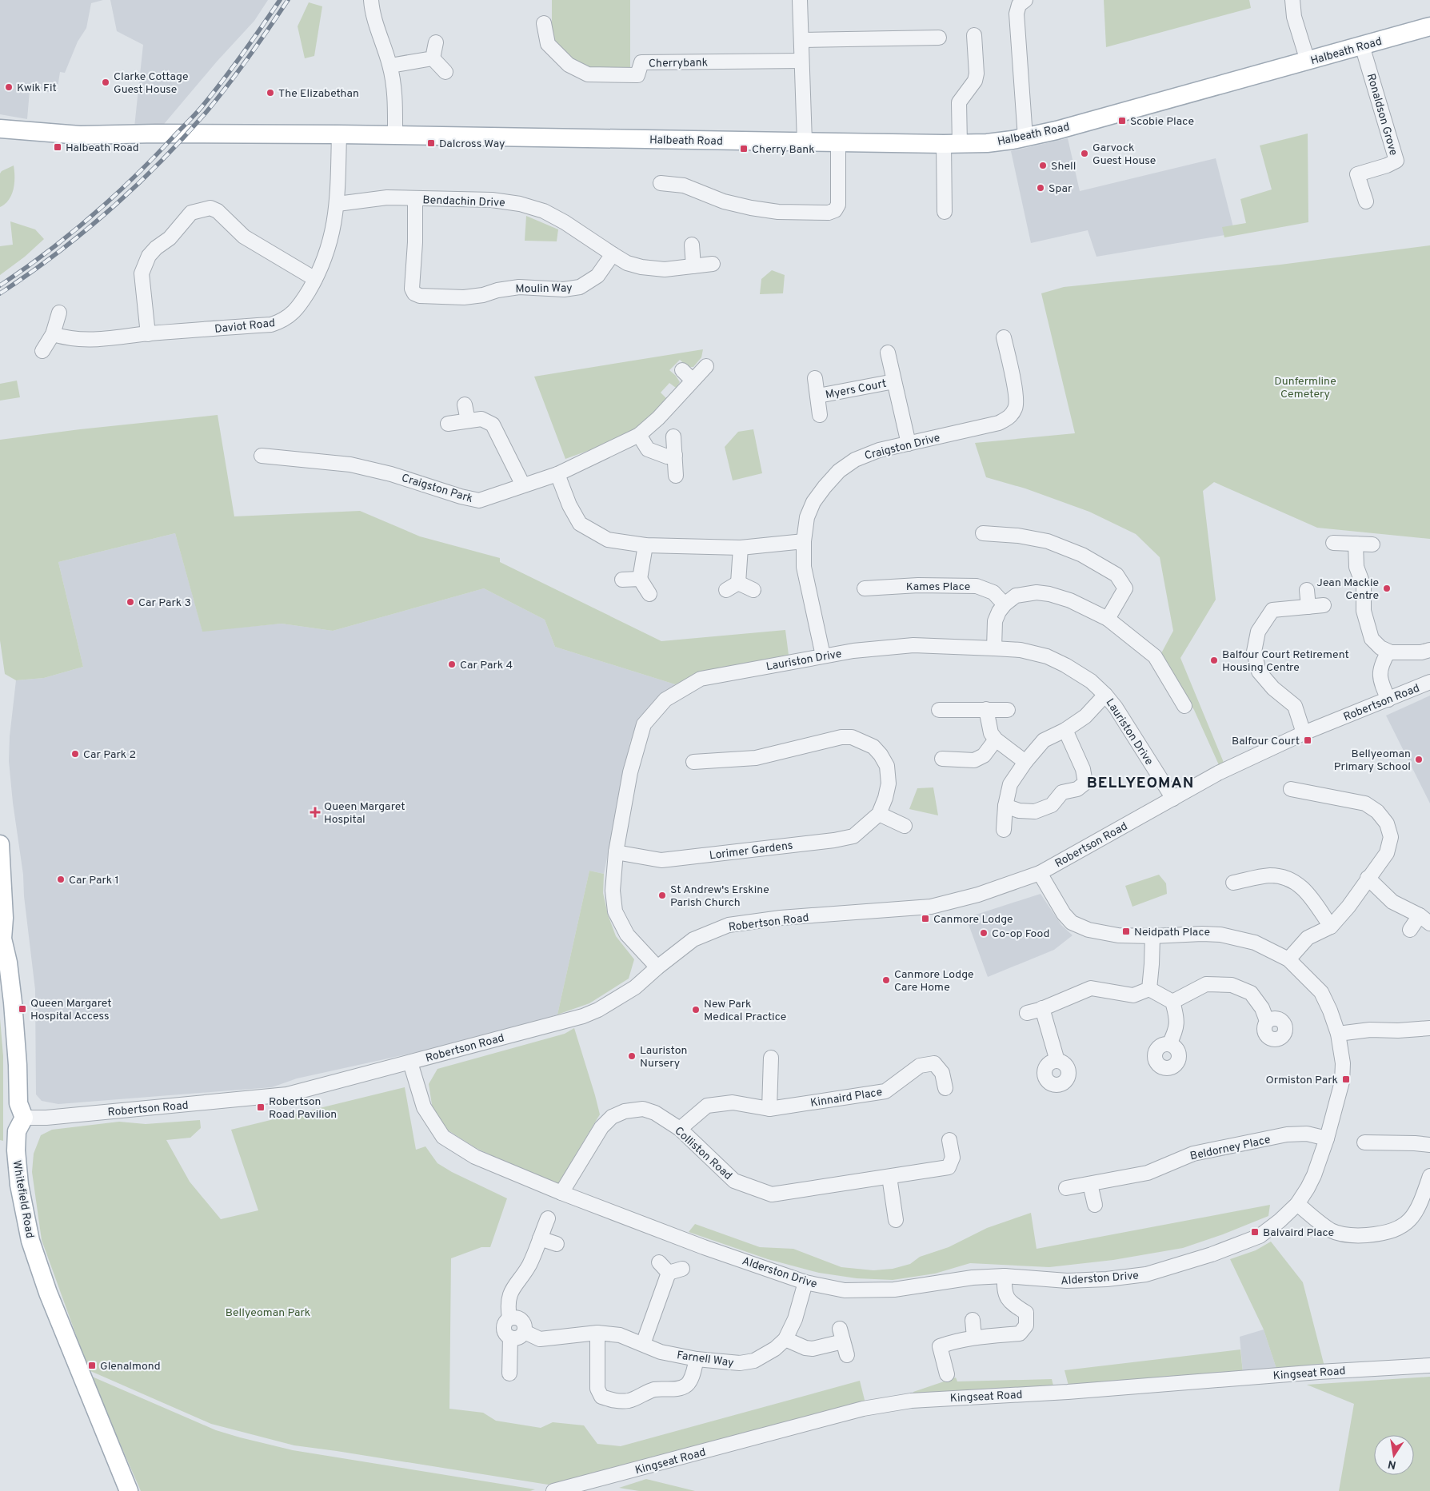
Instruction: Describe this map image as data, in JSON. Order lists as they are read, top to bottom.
{
  "streets": {
    "main road": ["Halbeath Road", "Whitefield Road"],
    "street": [
      "Cherrybank",
      "Ronaldson Grove",
      "Bendachin Drive",
      "Moulin Way",
      "Daviot Road",
      "Myers Court",
      "Craigston Drive",
      "Craigston Park",
      "Kames Place",
      "Lauriston Drive",
      "Robertson Road",
      "Lorimer Gardens",
      "Kinnaird Place",
      "Beldorney Place",
      "Colliston Road",
      "Alderston Drive",
      "Farnell Way",
      "Kingseat Road"
    ]
  },
  "crossings": [
    ["Halbeath Road", "Ronaldson Grove"],
    ["Halbeath Road", "Daviot Road"],
    ["Bendachin Drive", "Moulin Way"],
    ["Bendachin Drive", "Daviot Road"],
    ["Myers Court", "Craigston Drive"],
    ["Craigston Drive", "Lauriston Drive"],
    ["Lauriston Drive", "Robertson Road"],
    ["Lauriston Drive", "Lorimer Gardens"],
    ["Robertson Road", "Whitefield Road"],
    ["Robertson Road", "Alderston Drive"],
    ["Kinnaird Place", "Colliston Road"],
    ["Beldorney Place", "Alderston Drive"],
    ["Colliston Road", "Alderston Drive"],
    ["Alderston Drive", "Farnell Way"]
  ],
  "districts": ["BELLYEOMAN"],
  "parks": ["Dunfermline Cemetery", "Bellyeoman Park"],
  "places": {
    "other": [
      "Clarke Cottage Guest House",
      "Kwik Fit",
      "The Elizabethan",
      "Garvock Guest House",
      "Shell",
      "Spar",
      "Jean Mackie Centre",
      "Car Park 3",
      "Balfour Court Retirement Housing Centre",
      "Car Park 4",
      "Car Park 2",
      "Bellyeoman Primary School",
      "Car Park 1",
      "St Andrew's Erskine Parish Church",
      "Co-op Food",
      "Canmore Lodge Care Home",
      "New Park Medical Practice",
      "Lauriston Nursery"
    ],
    "transit": [
      "Scobie Place",
      "Dalcross Way",
      "Halbeath Road",
      "Cherry Bank",
      "Balfour Court",
      "Canmore Lodge",
      "Neidpath Place",
      "Queen Margaret Hospital Access",
      "Ormiston Park",
      "Robertson Road Pavilion",
      "Balvaird Place",
      "Glenalmond"
    ],
    "health": ["Queen Margaret Hospital"]
  },
  "north": "bottom"
}
